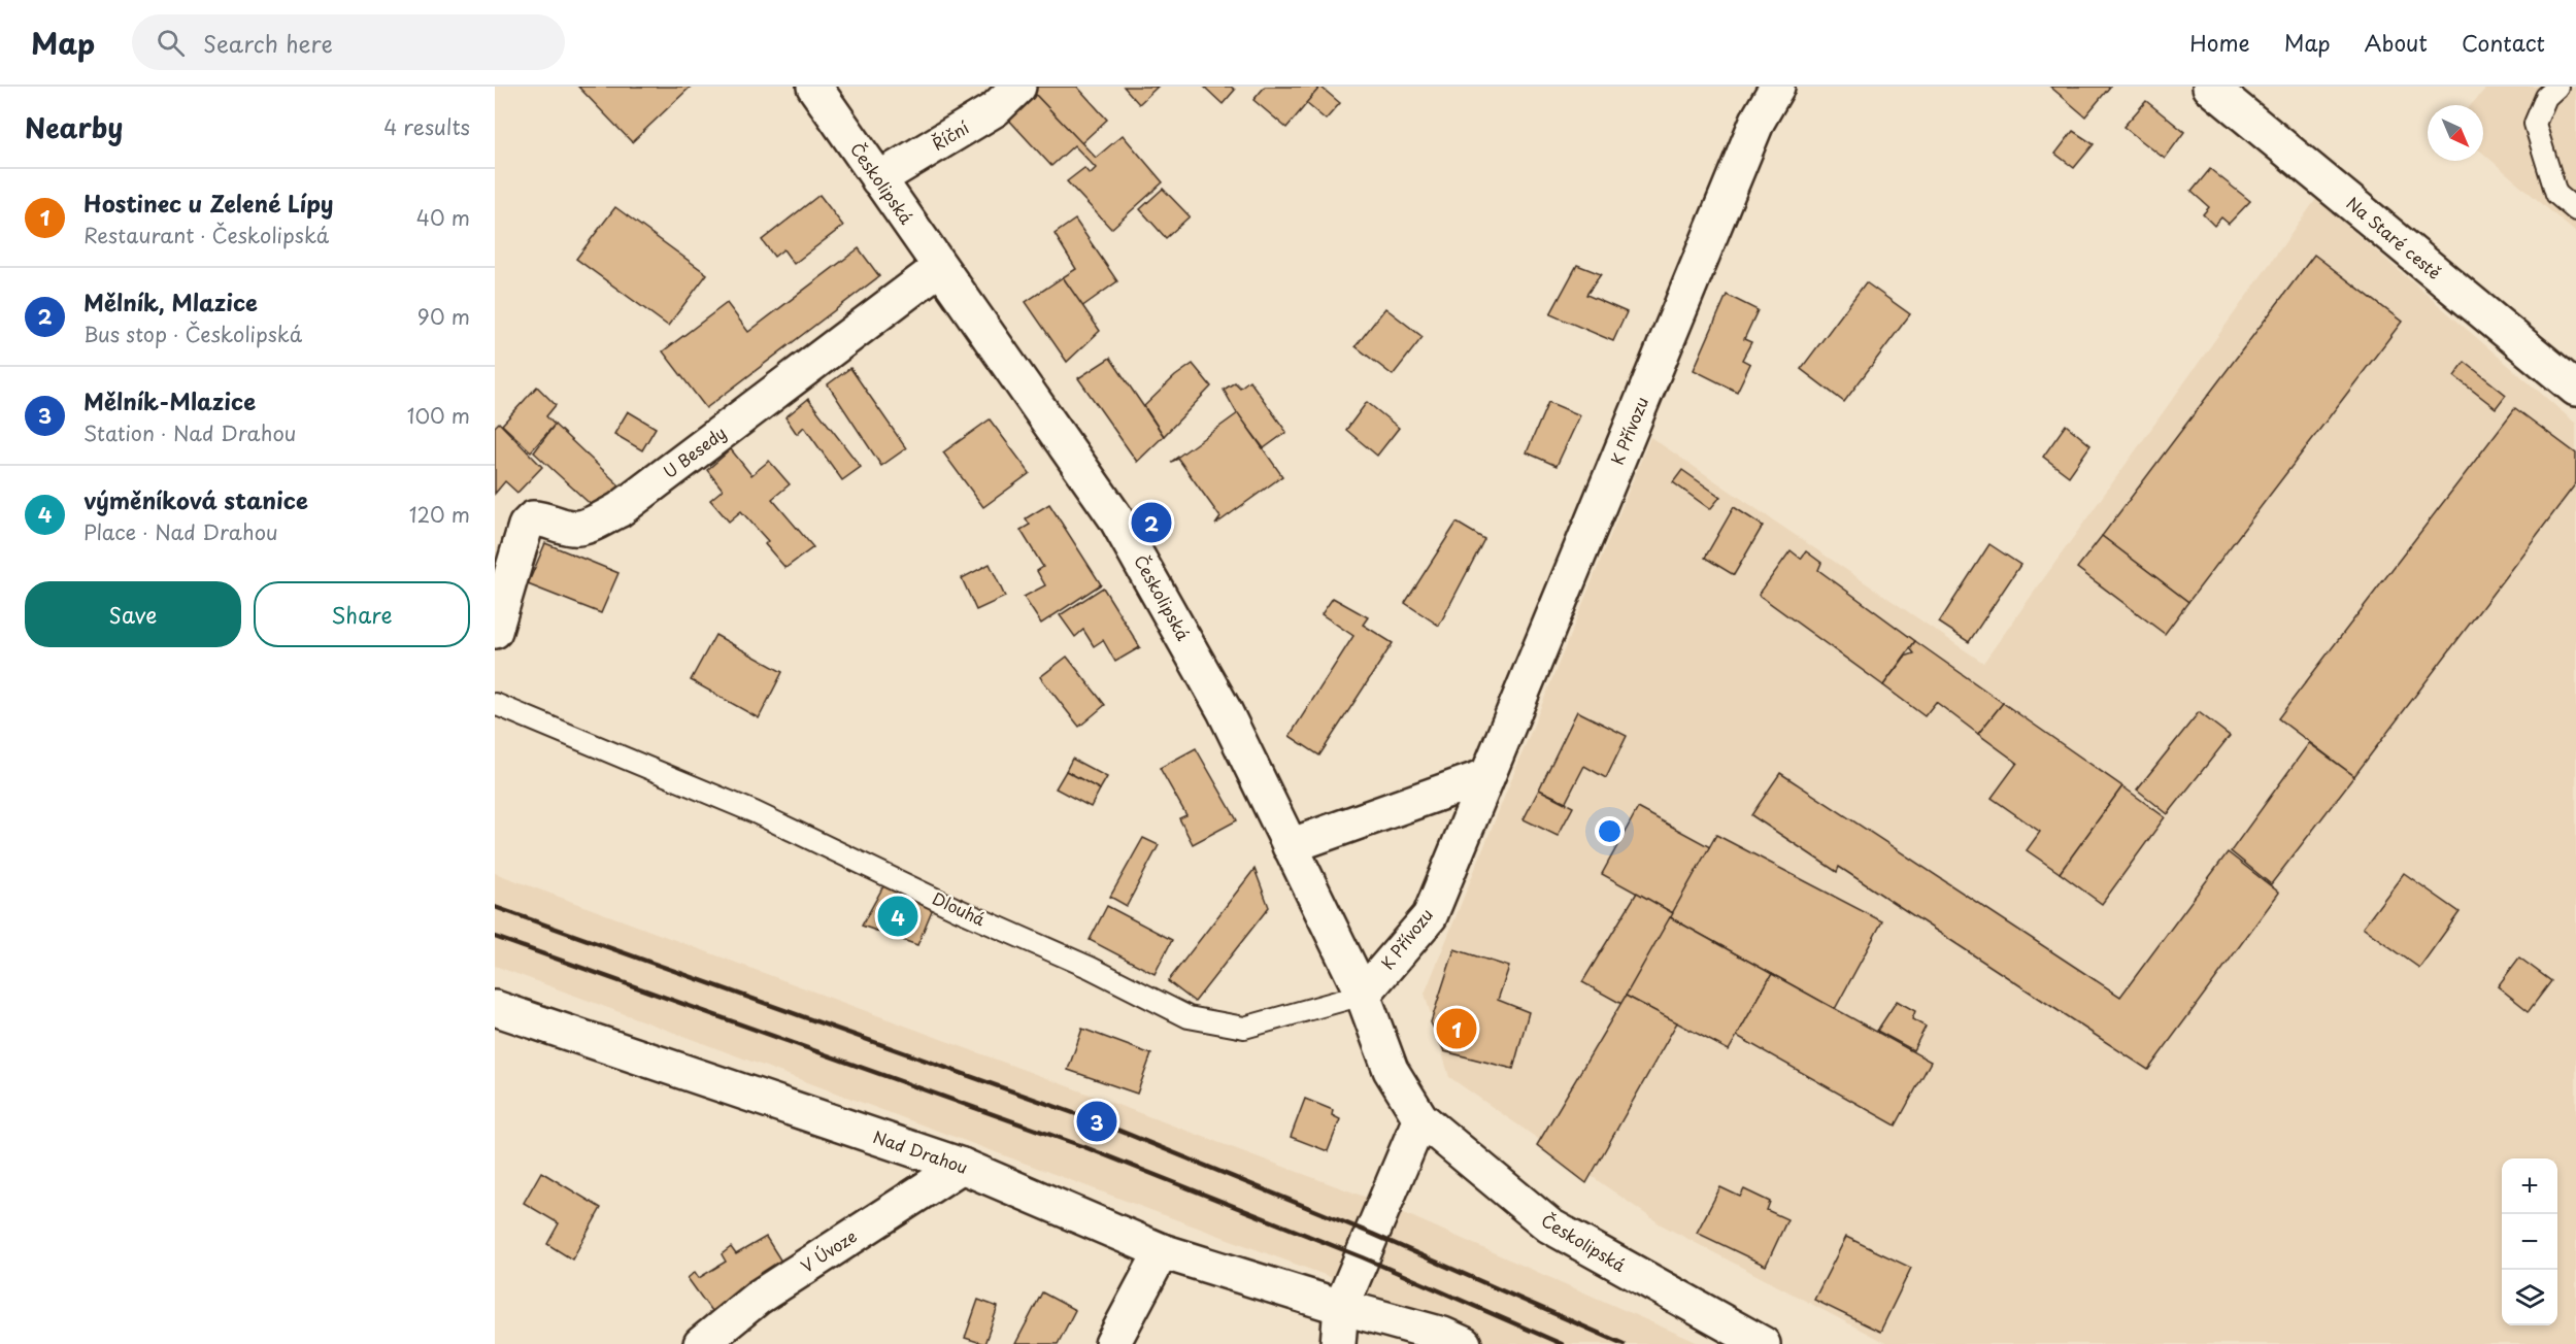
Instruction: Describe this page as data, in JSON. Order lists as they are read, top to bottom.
{
  "streets": {
    "street": [
      "Říční",
      "Českolipská",
      "Na Staré cestě",
      "K Přívozu",
      "U Besedy",
      "Nad Drahou",
      "V Úvoze"
    ],
    "lane": ["Dlouhá"]
  },
  "crossings": [
    ["Říční", "Českolipská"],
    ["Českolipská", "K Přívozu"],
    ["Českolipská", "U Besedy"],
    ["Českolipská", "Dlouhá"],
    ["K Přívozu", "Dlouhá"],
    ["Nad Drahou", "V Úvoze"]
  ],
  "north": "bottom right",
  "page": {
    "header": "Map",
    "search": "Search here",
    "nav": [
      "Home",
      "Map",
      "About",
      "Contact"
    ],
    "heading": ["Nearby", "4 results"],
    "list": [
      {
        "mark": "1",
        "name": "Hostinec u Zelené Lípy",
        "note": "Restaurant · Českolipská",
        "value": "40 m"
      },
      {
        "mark": "2",
        "name": "Mělník, Mlazice",
        "note": "Bus stop · Českolipská",
        "value": "90 m"
      },
      {
        "mark": "3",
        "name": "Mělník-Mlazice",
        "note": "Station · Nad Drahou",
        "value": "100 m"
      },
      {
        "mark": "4",
        "name": "výměníková stanice",
        "note": "Place · Nad Drahou",
        "value": "120 m"
      }
    ],
    "pins": [
      "2",
      "4",
      "1",
      "3"
    ],
    "buttons": ["Save", "Share"],
    "map_buttons": ["+", "−"]
  }
}
